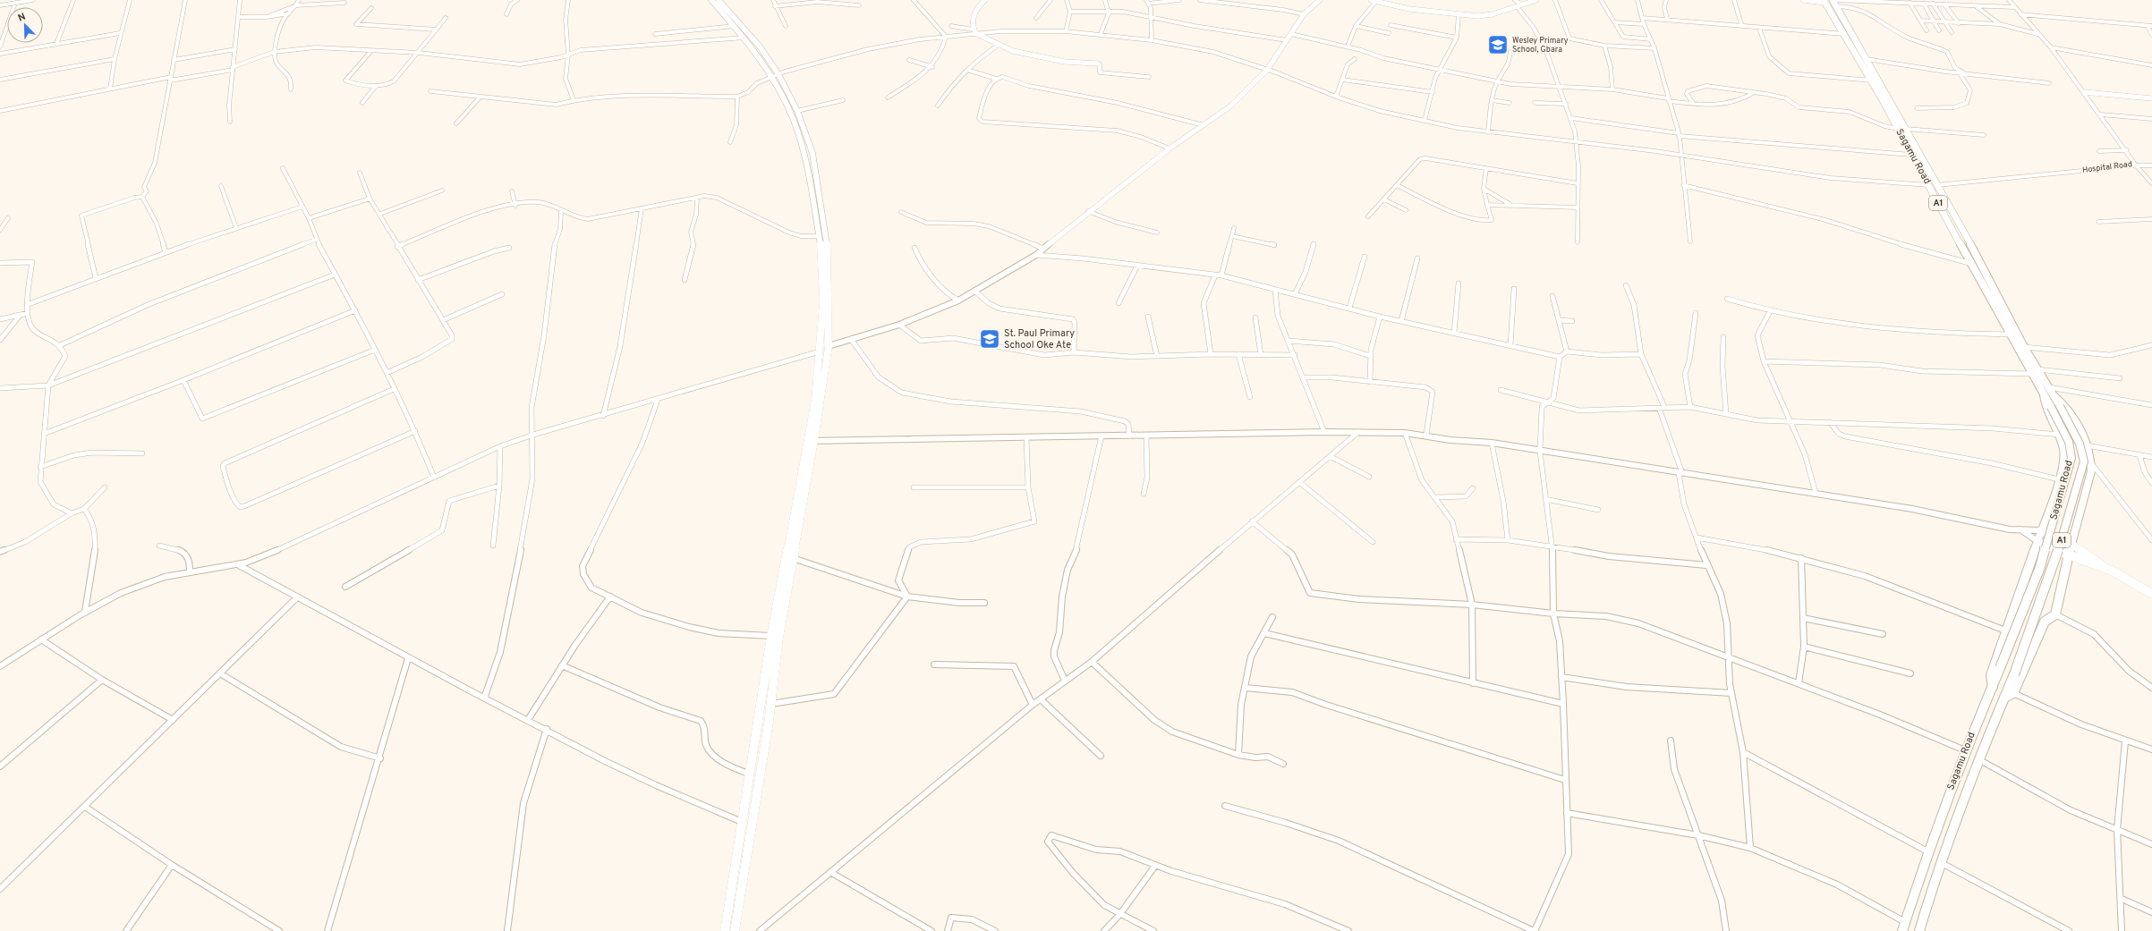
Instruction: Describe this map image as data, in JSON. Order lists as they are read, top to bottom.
{
  "streets": {
    "main road": ["Sagamu Road", "A1"],
    "street": ["Hospital Road"]
  },
  "crossings": [
    ["Sagamu Road", "Hospital Road"]
  ],
  "places": {
    "school or university": ["Wesley Primary School, Gbara", "St. Paul Primary School Oke Ate"]
  },
  "north": "top left"
}
